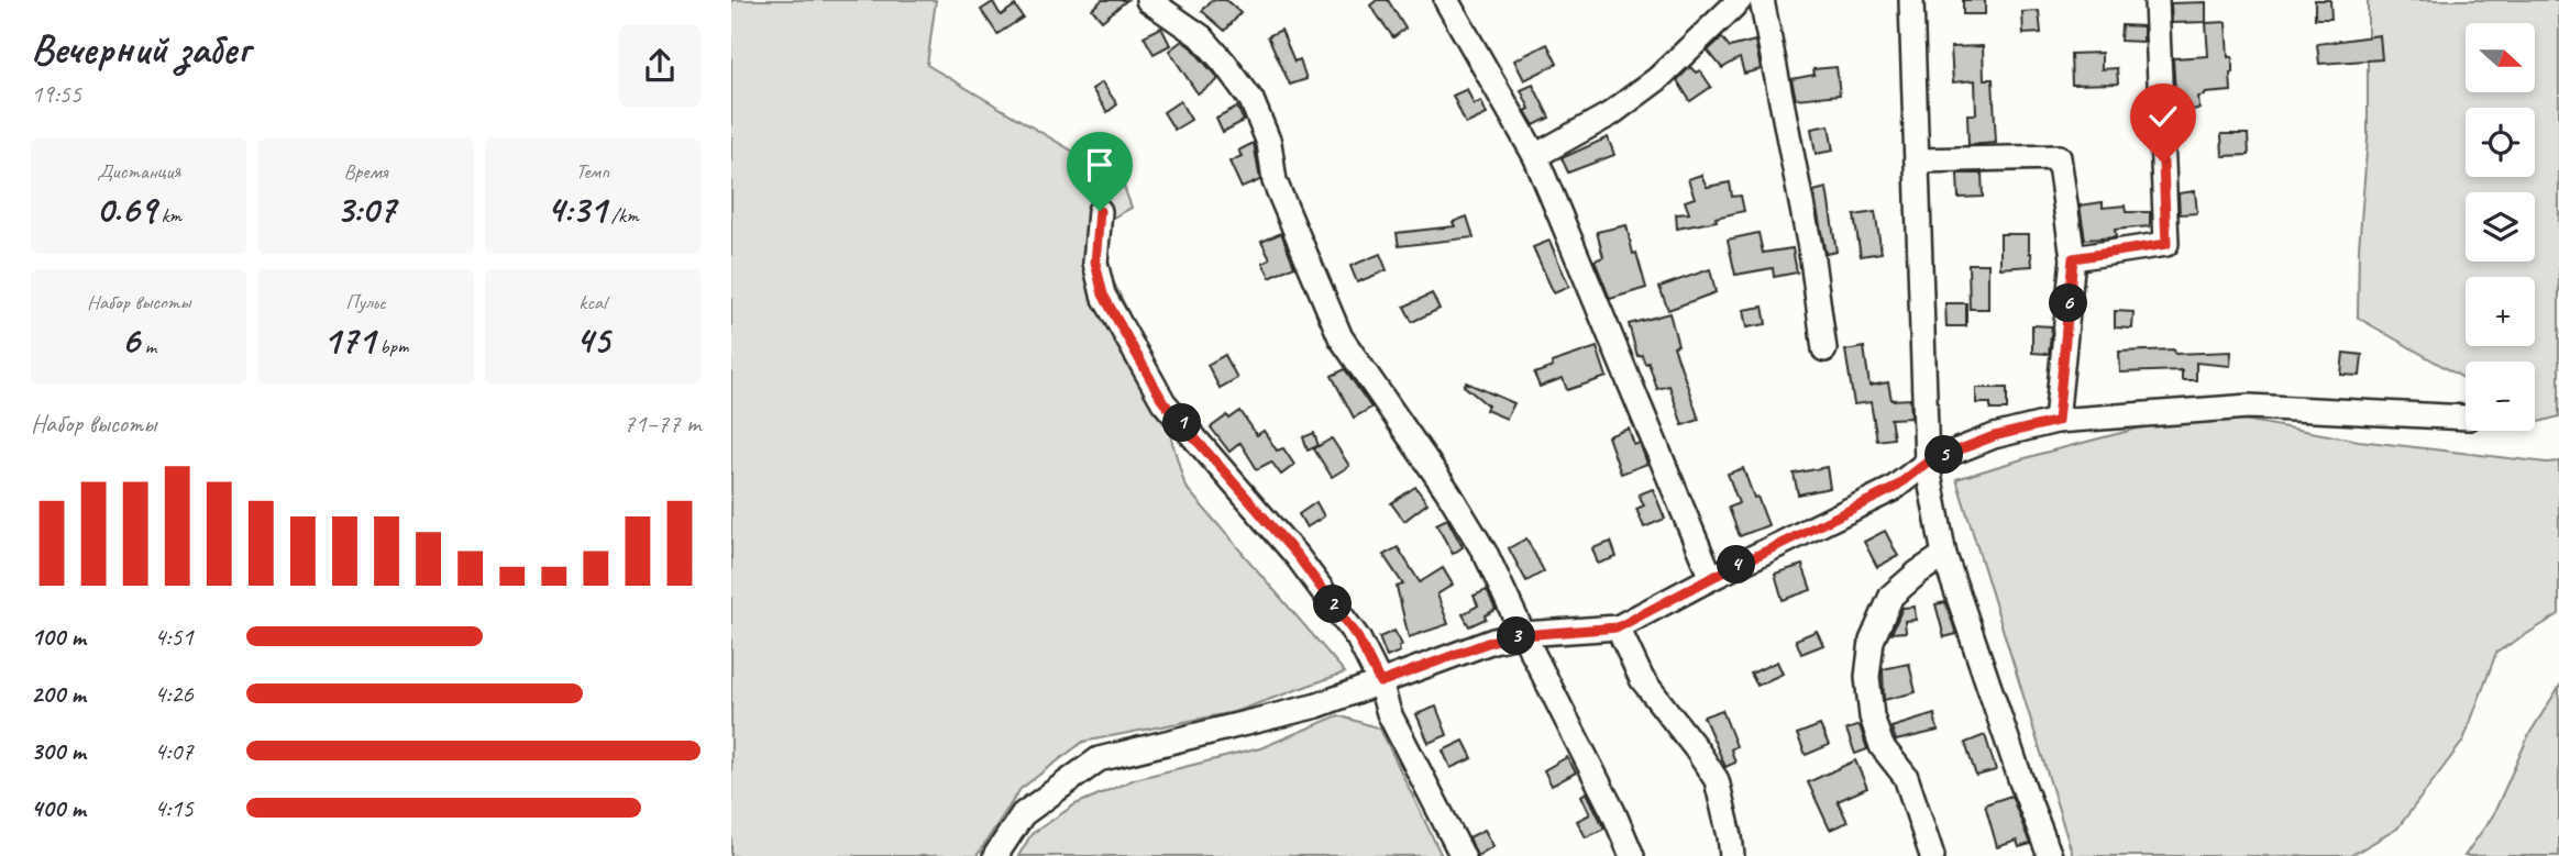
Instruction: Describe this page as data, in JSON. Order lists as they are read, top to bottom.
{
  "north": "right",
  "page": {
    "heading": ["Вечерний забег", "19:55"],
    "map_buttons": ["+", "−"],
    "stats": [
      ["Дистанция", "0.69 km"],
      ["Время", "3:07"],
      ["Темп", "4:31 /km"],
      ["Набор высоты", "6 m"],
      ["Пульс", "171 bpm"],
      ["kcal", "45"]
    ],
    "pins": [
      "6",
      "1",
      "5",
      "4",
      "2",
      "3"
    ],
    "chart": ["Набор высоты", "71–77 m"],
    "list": [
      {
        "name": "100 m",
        "note": "4:51"
      },
      {
        "name": "200 m",
        "note": "4:26"
      },
      {
        "name": "300 m",
        "note": "4:07"
      },
      {
        "name": "400 m",
        "note": "4:15"
      }
    ]
  }
}
